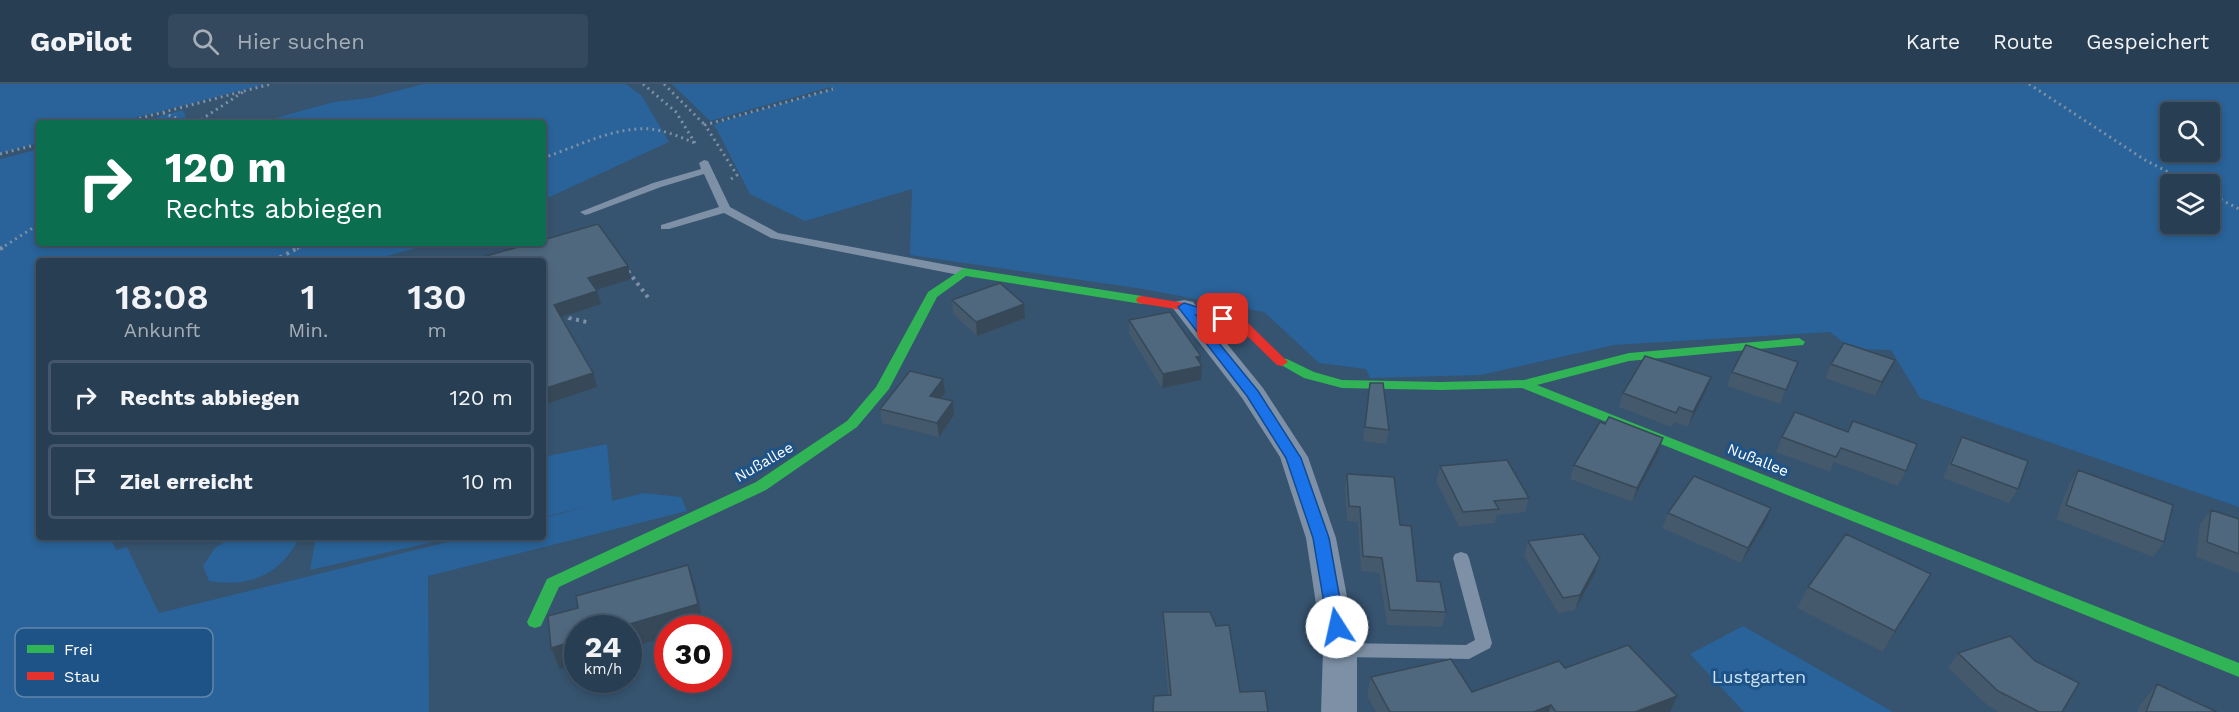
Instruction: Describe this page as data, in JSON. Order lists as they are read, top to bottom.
{
  "streets": {
    "street": ["Nußallee"]
  },
  "parks": ["Lustgarten"],
  "legend": ["Frei", "Stau"],
  "page": {
    "header": "GoPilot",
    "search": "Hier suchen",
    "nav": ["Karte", "Route", "Gespeichert"],
    "turn": ["120 m", "Rechts abbiegen"],
    "eta": [
      "18:08",
      "Ankunft",
      "1",
      "Min.",
      "130",
      "m"
    ],
    "list": [
      {
        "name": "Rechts abbiegen",
        "value": "120 m"
      },
      {
        "name": "Ziel erreicht",
        "value": "10 m"
      }
    ],
    "speed": "24 km/h",
    "limit": "30"
  }
}
